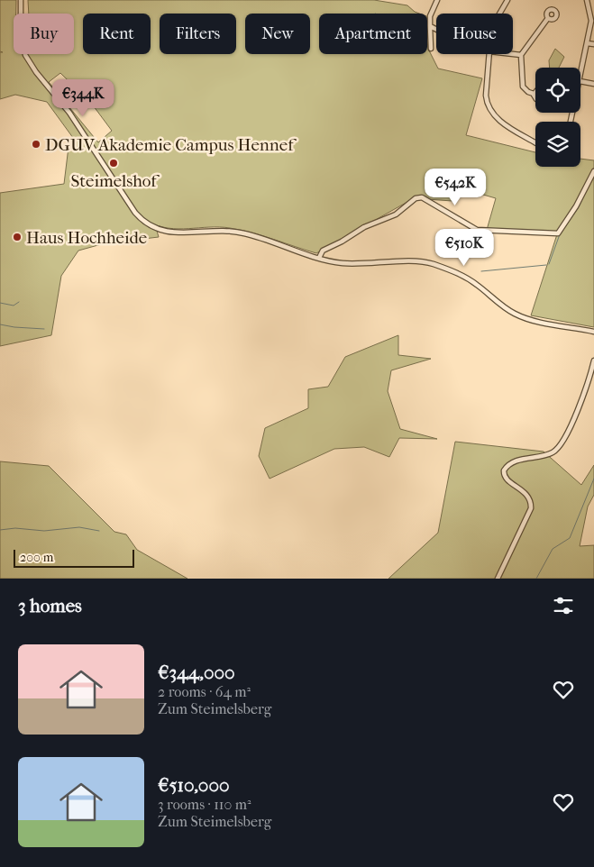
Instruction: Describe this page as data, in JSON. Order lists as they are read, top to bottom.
{
  "places": ["DGUV Akademie Campus Hennef", "Steimelshof", "Haus Hochheide"],
  "scale_bar": "200 m",
  "page": {
    "chip": [
      "Buy",
      "Rent",
      "Filters",
      "New",
      "Apartment",
      "House"
    ],
    "price": ["€344K", "€542K", "€510K"],
    "scale": "200 m",
    "heading": "3 homes",
    "list": [
      {
        "name": "€344,000",
        "note": "2 rooms · 64 m² · Zum Steimelsberg"
      },
      {
        "name": "€510,000",
        "note": "3 rooms · 110 m² · Zum Steimelsberg"
      }
    ]
  }
}
